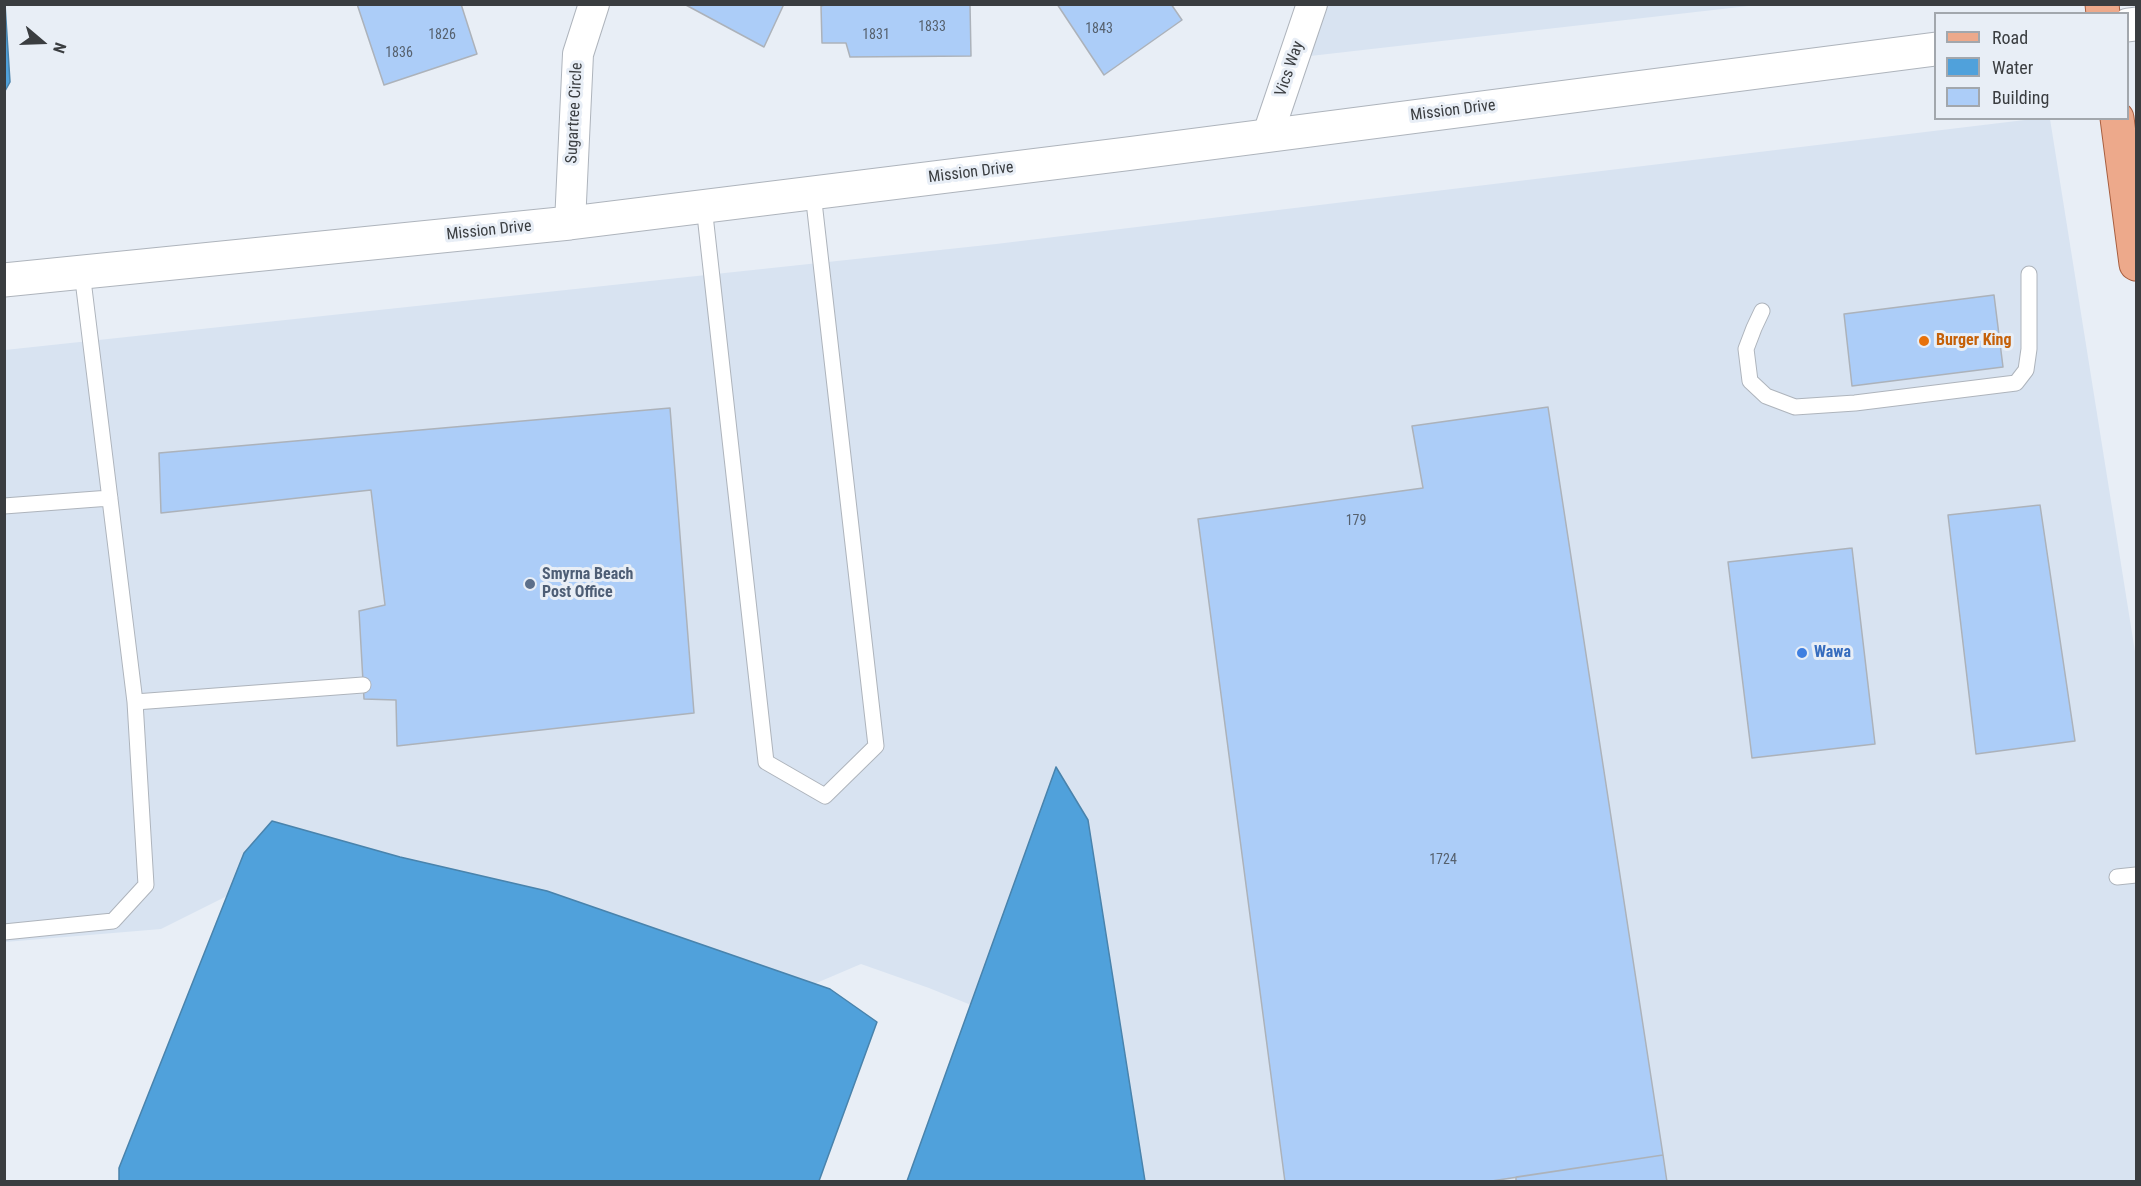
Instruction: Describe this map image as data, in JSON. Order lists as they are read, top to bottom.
{
  "streets": {
    "street": ["Vics Way", "Mission Drive", "Sugartree Circle"]
  },
  "crossings": [
    ["Vics Way", "Mission Drive"],
    ["Mission Drive", "Sugartree Circle"]
  ],
  "places": ["Burger King", "Smyrna Beach Post Office", "Wawa"],
  "house_numbers": [
    "1833",
    "1843",
    "1826",
    "1831",
    "1836",
    "179",
    "1724"
  ],
  "legend": ["Road", "Water", "Building"],
  "north": "right"
}
